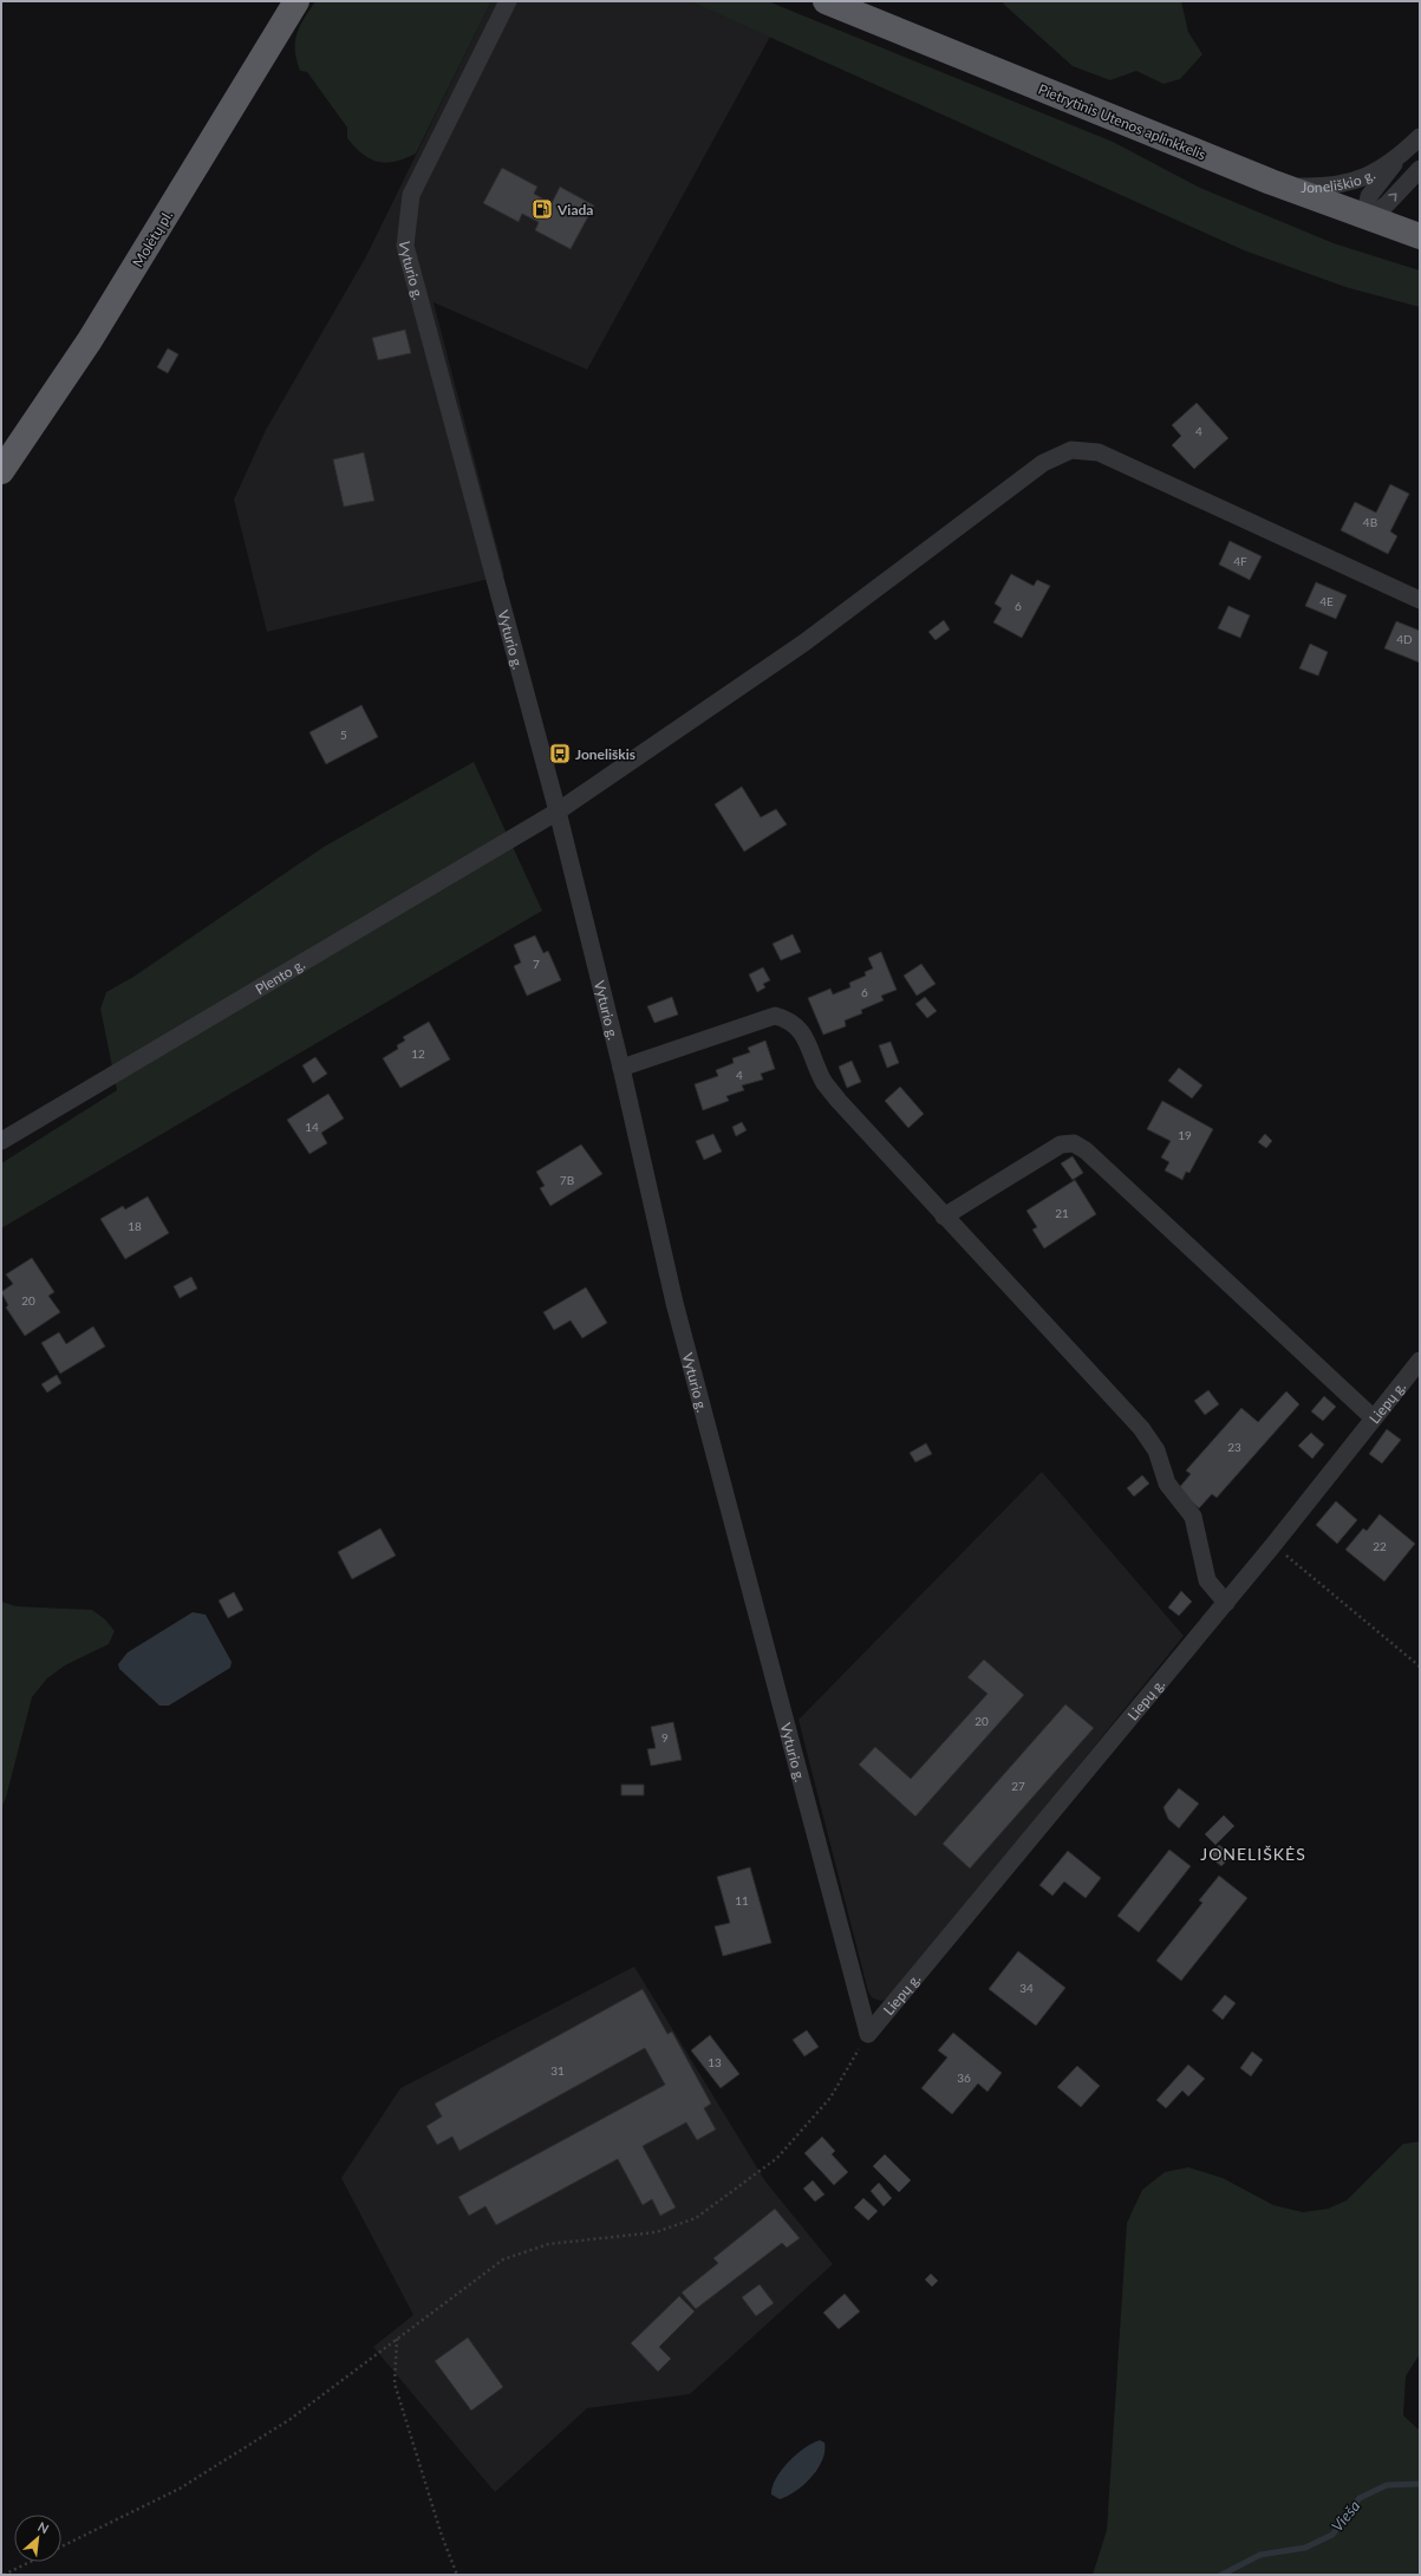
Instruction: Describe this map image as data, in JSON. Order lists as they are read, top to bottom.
{
  "streets": {
    "highway": ["Pietrytinis Utenos aplinkkelis", "Molėtų pl."],
    "street": [
      "Joneliškio g.",
      "Vyturio g.",
      "Plento g.",
      "Liepų g."
    ]
  },
  "crossings": [
    ["Pietrytinis Utenos aplinkkelis", "Joneliškio g."],
    ["Vyturio g.", "Plento g."],
    ["Vyturio g.", "Liepų g."]
  ],
  "districts": ["JONELIŠKĖS"],
  "water": ["Vieša"],
  "places": {
    "fuel station": ["Viada"],
    "bus stop": ["Joneliškis"]
  },
  "house_numbers": [
    "4",
    "4B",
    "4F",
    "4E",
    "6",
    "4D",
    "5",
    "7",
    "6",
    "12",
    "4",
    "14",
    "19",
    "7B",
    "21",
    "18",
    "20",
    "23",
    "22",
    "20",
    "9",
    "27",
    "11",
    "34",
    "13",
    "31",
    "36"
  ],
  "north": "top right"
}
